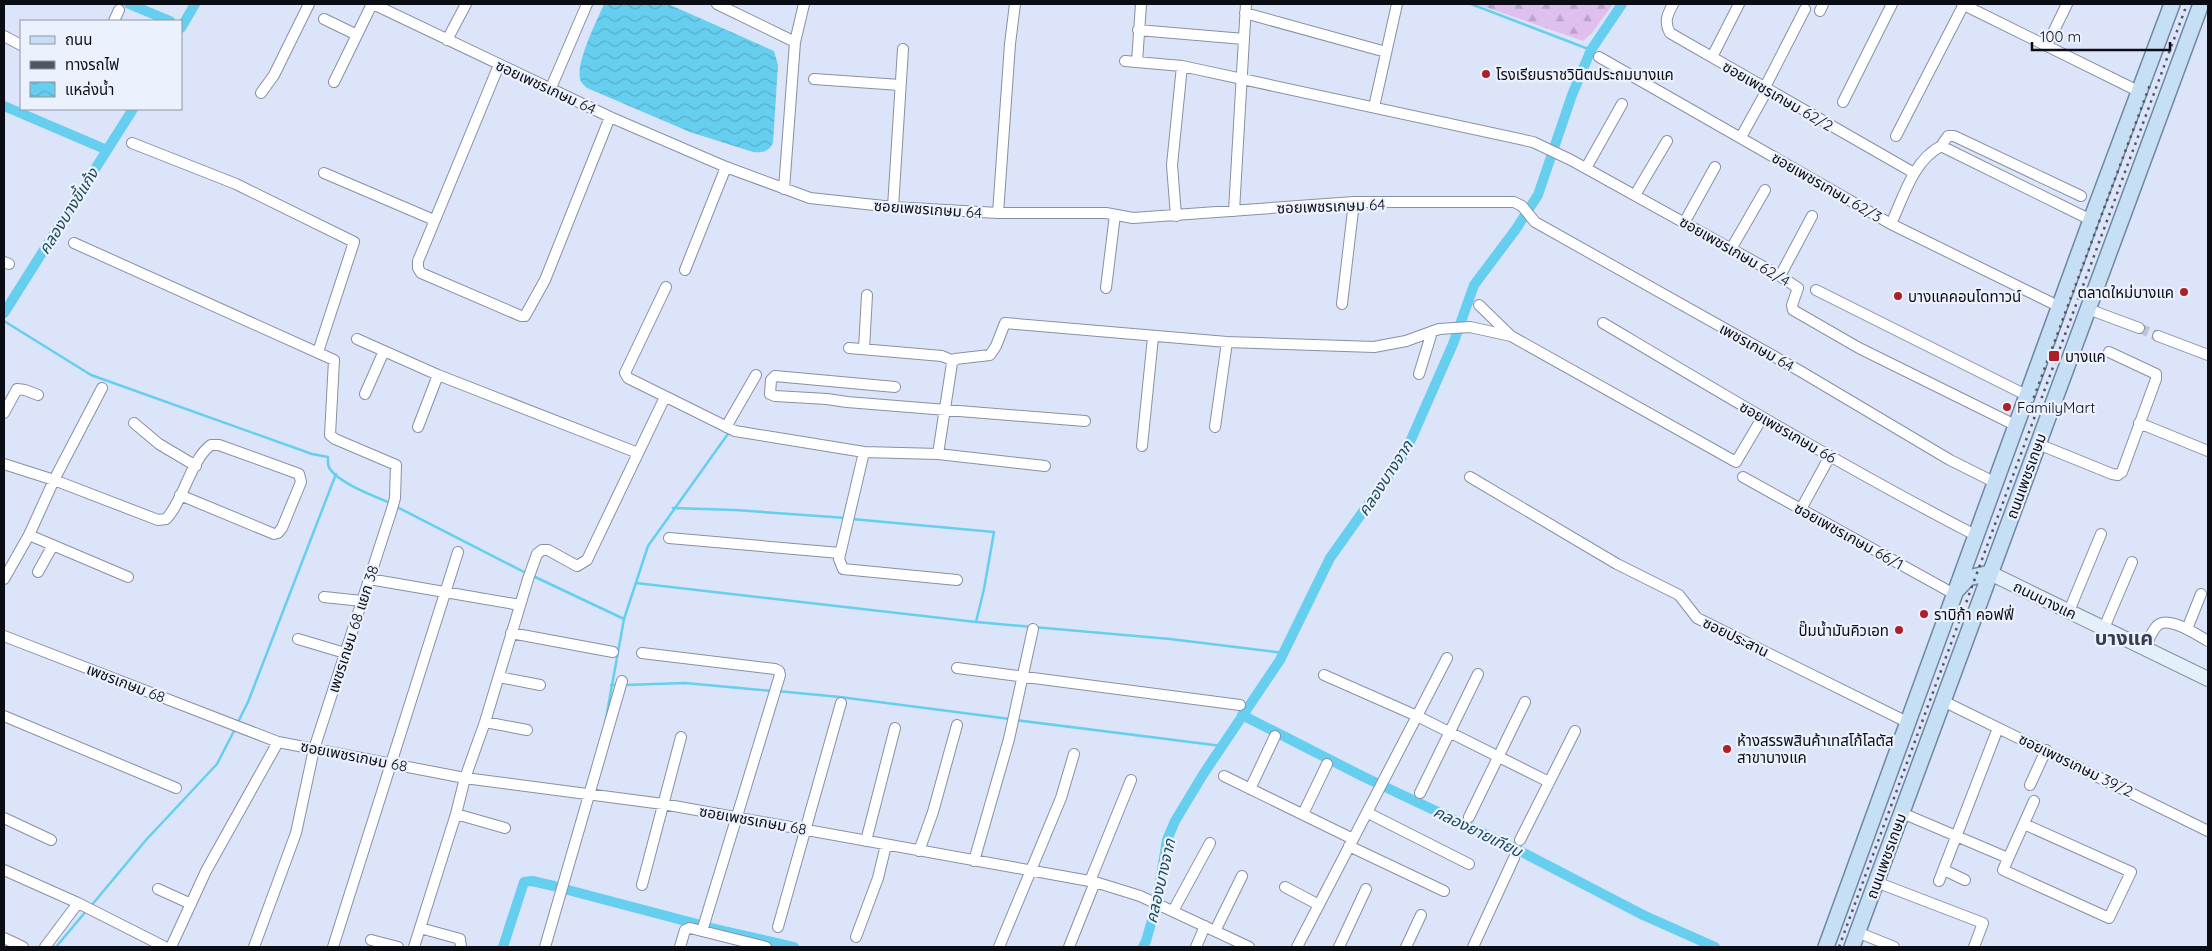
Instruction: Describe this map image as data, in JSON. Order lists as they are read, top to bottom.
{
  "streets": {
    "main road": ["ถนนเพชรเกษม", "ถนนบางแค"],
    "street": [
      "ซอยเพชรเกษม 64",
      "ซอยเพชรเกษม 62/2",
      "ซอยเพชรเกษม 62/3",
      "ซอยเพชรเกษม 62/4",
      "เพชรเกษม 64",
      "ซอยเพชรเกษม 66",
      "ซอยเพชรเกษม 66/1",
      "เพชรเกษม 68 แยก 38",
      "ซอยประสาน",
      "เพชรเกษม 68",
      "ซอยเพชรเกษม 68",
      "ซอยเพชรเกษม 39/2"
    ]
  },
  "crossings": [
    ["ซอยเพชรเกษม 64", "เพชรเกษม 64"],
    ["ซอยเพชรเกษม 62/3", "ถนนเพชรเกษม"],
    ["ซอยเพชรเกษม 62/4", "ถนนเพชรเกษม"],
    ["เพชรเกษม 64", "ถนนเพชรเกษม"],
    ["ซอยเพชรเกษม 66", "ถนนเพชรเกษม"],
    ["ถนนเพชรเกษม", "ซอยเพชรเกษม 66/1"],
    ["ถนนเพชรเกษม", "ถนนบางแค"],
    ["ถนนเพชรเกษม", "ซอยประสาน"],
    ["ถนนเพชรเกษม", "ซอยเพชรเกษม 39/2"],
    ["เพชรเกษม 68 แยก 38", "ซอยเพชรเกษม 68"],
    ["เพชรเกษม 68", "ซอยเพชรเกษม 68"]
  ],
  "districts": ["บางแค"],
  "water": ["คลองบางขี้แก้ง", "คลองบางจาก", "คลองยายเทียบ"],
  "places": {
    "other": [
      "โรงเรียนราชวินิตประถมบางแค",
      "ตลาดใหม่บางแค",
      "บางแคคอนโดทาวน์",
      "FamilyMart",
      "ราบิก้า คอฟฟี่",
      "ปั๊มน้ำมันคิวเอท",
      "ห้างสรรพสินค้าเทสโก้โลตัส สาขาบางแค"
    ],
    "transit": ["บางแค"]
  },
  "legend": ["ถนน", "ทางรถไฟ", "แหล่งน้ำ"],
  "scale_bar": "100 m"
}
